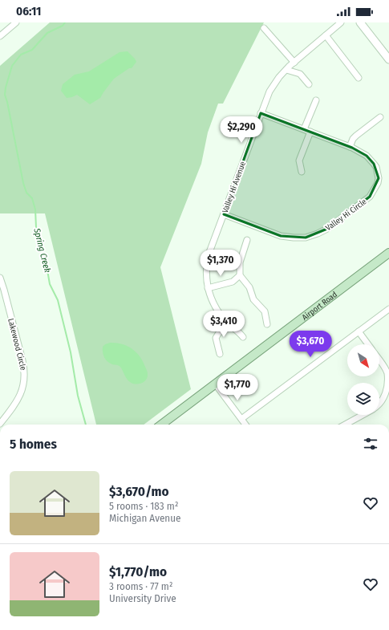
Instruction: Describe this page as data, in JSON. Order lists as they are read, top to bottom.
{
  "streets": {
    "main road": ["Airport Road"],
    "street": ["Valley Hi Avenue", "Valley Hi Circle", "Lakewood Circle"]
  },
  "crossings": [
    ["Valley Hi Avenue", "Valley Hi Circle"]
  ],
  "water": ["Spring Creek"],
  "north": "bottom right",
  "page": {
    "status": "06:11",
    "price": [
      "$2,290",
      "$1,370",
      "$3,410",
      "$3,670",
      "$1,770"
    ],
    "heading": "5 homes",
    "list": [
      {
        "name": "$3,670/mo",
        "note": "5 rooms · 183 m² · Michigan Avenue"
      },
      {
        "name": "$1,770/mo",
        "note": "3 rooms · 77 m² · University Drive"
      }
    ]
  }
}
